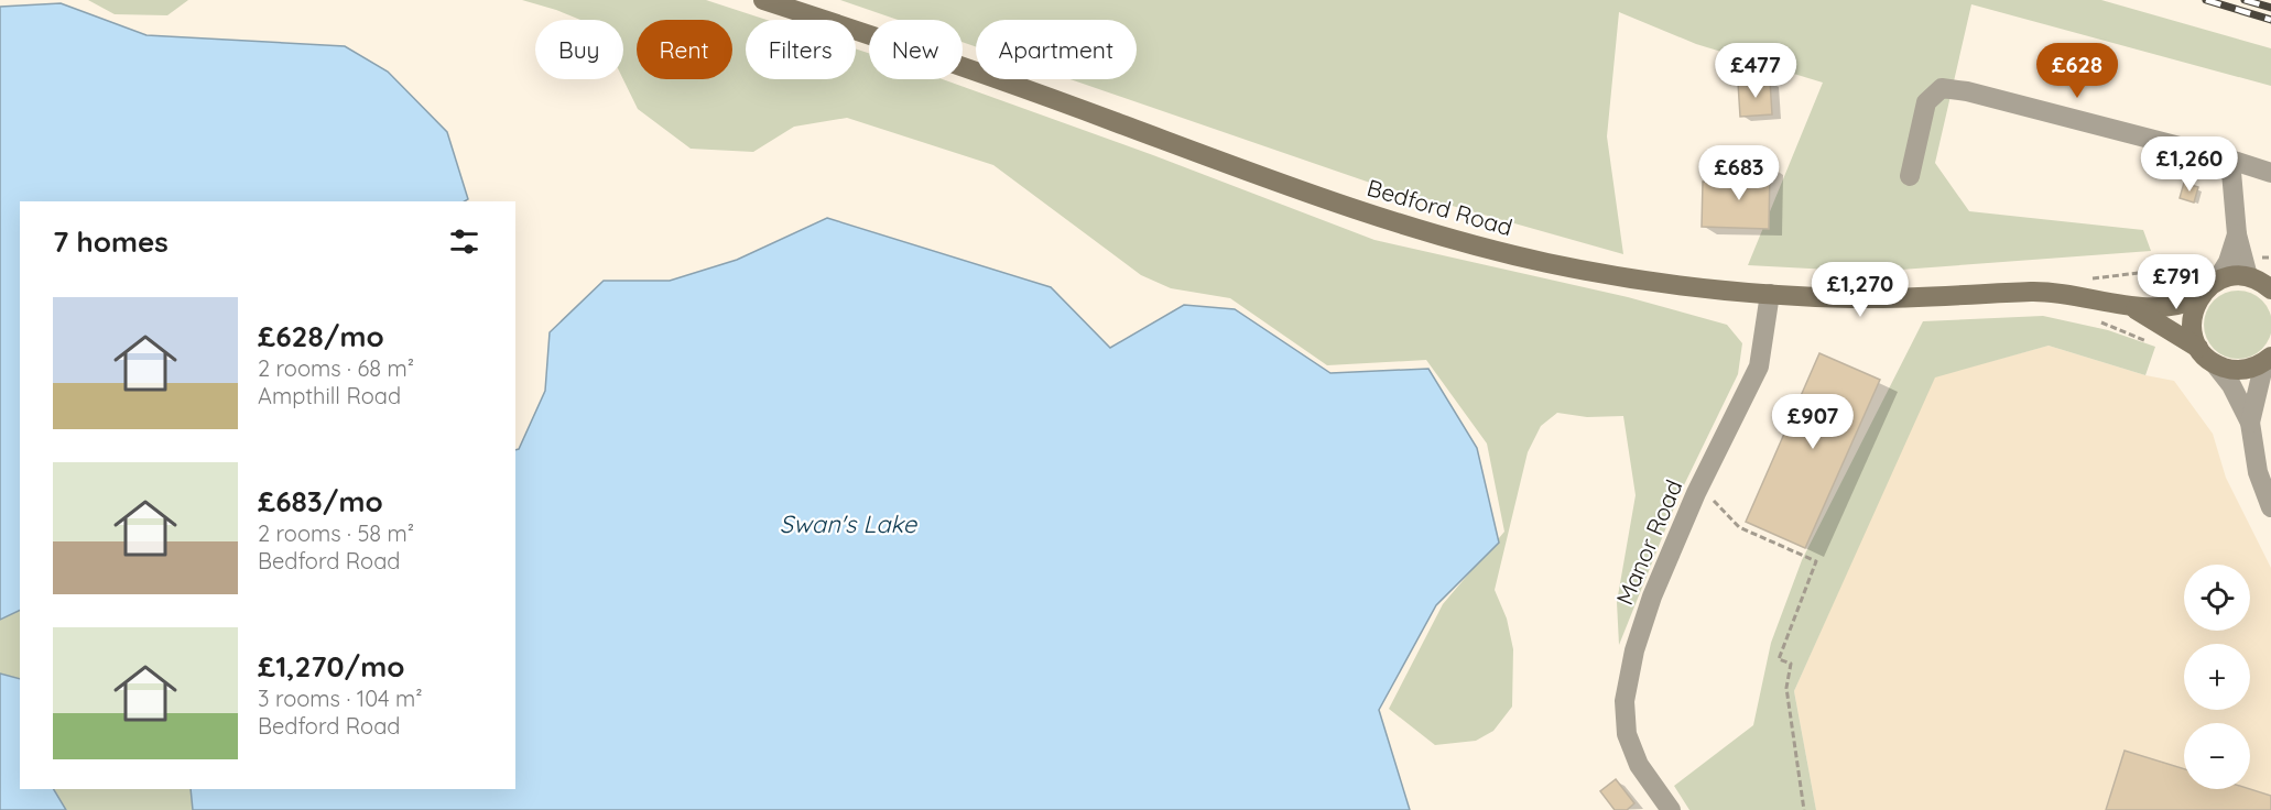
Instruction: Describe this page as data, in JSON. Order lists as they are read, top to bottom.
{
  "streets": {
    "main road": ["Bedford Road"],
    "street": ["Manor Road"]
  },
  "crossings": [
    ["Bedford Road", "Manor Road"]
  ],
  "water": ["Swan's Lake"],
  "page": {
    "chip": [
      "Buy",
      "Rent",
      "Filters",
      "New",
      "Apartment"
    ],
    "price": [
      "£477",
      "£628",
      "£1,260",
      "£683",
      "£791",
      "£1,270",
      "£907"
    ],
    "heading": "7 homes",
    "list": [
      {
        "name": "£628/mo",
        "note": "2 rooms · 68 m² · Ampthill Road"
      },
      {
        "name": "£683/mo",
        "note": "2 rooms · 58 m² · Bedford Road"
      },
      {
        "name": "£1,270/mo",
        "note": "3 rooms · 104 m² · Bedford Road"
      }
    ],
    "map_buttons": ["+", "−"]
  }
}
